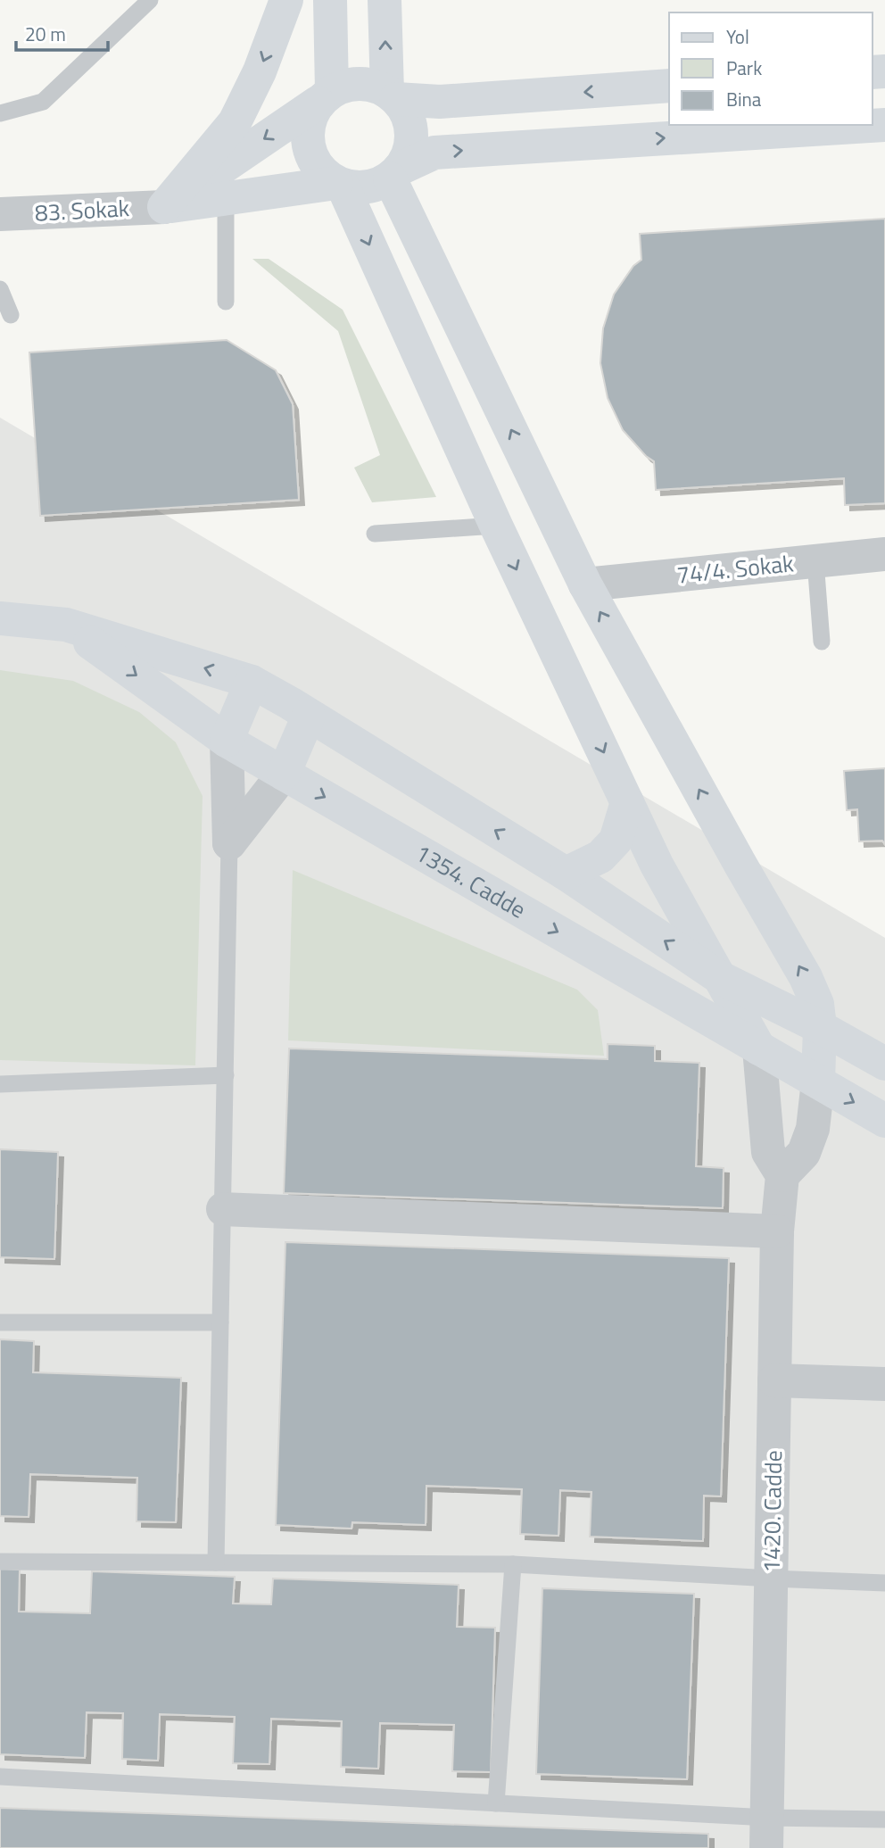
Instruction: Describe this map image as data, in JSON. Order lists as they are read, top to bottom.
{
  "streets": {
    "main road": ["1354. Cadde"],
    "street": ["83. Sokak", "74/4. Sokak", "1420. Cadde"]
  },
  "legend": ["Yol", "Park", "Bina"],
  "scale_bar": "20 m"
}
